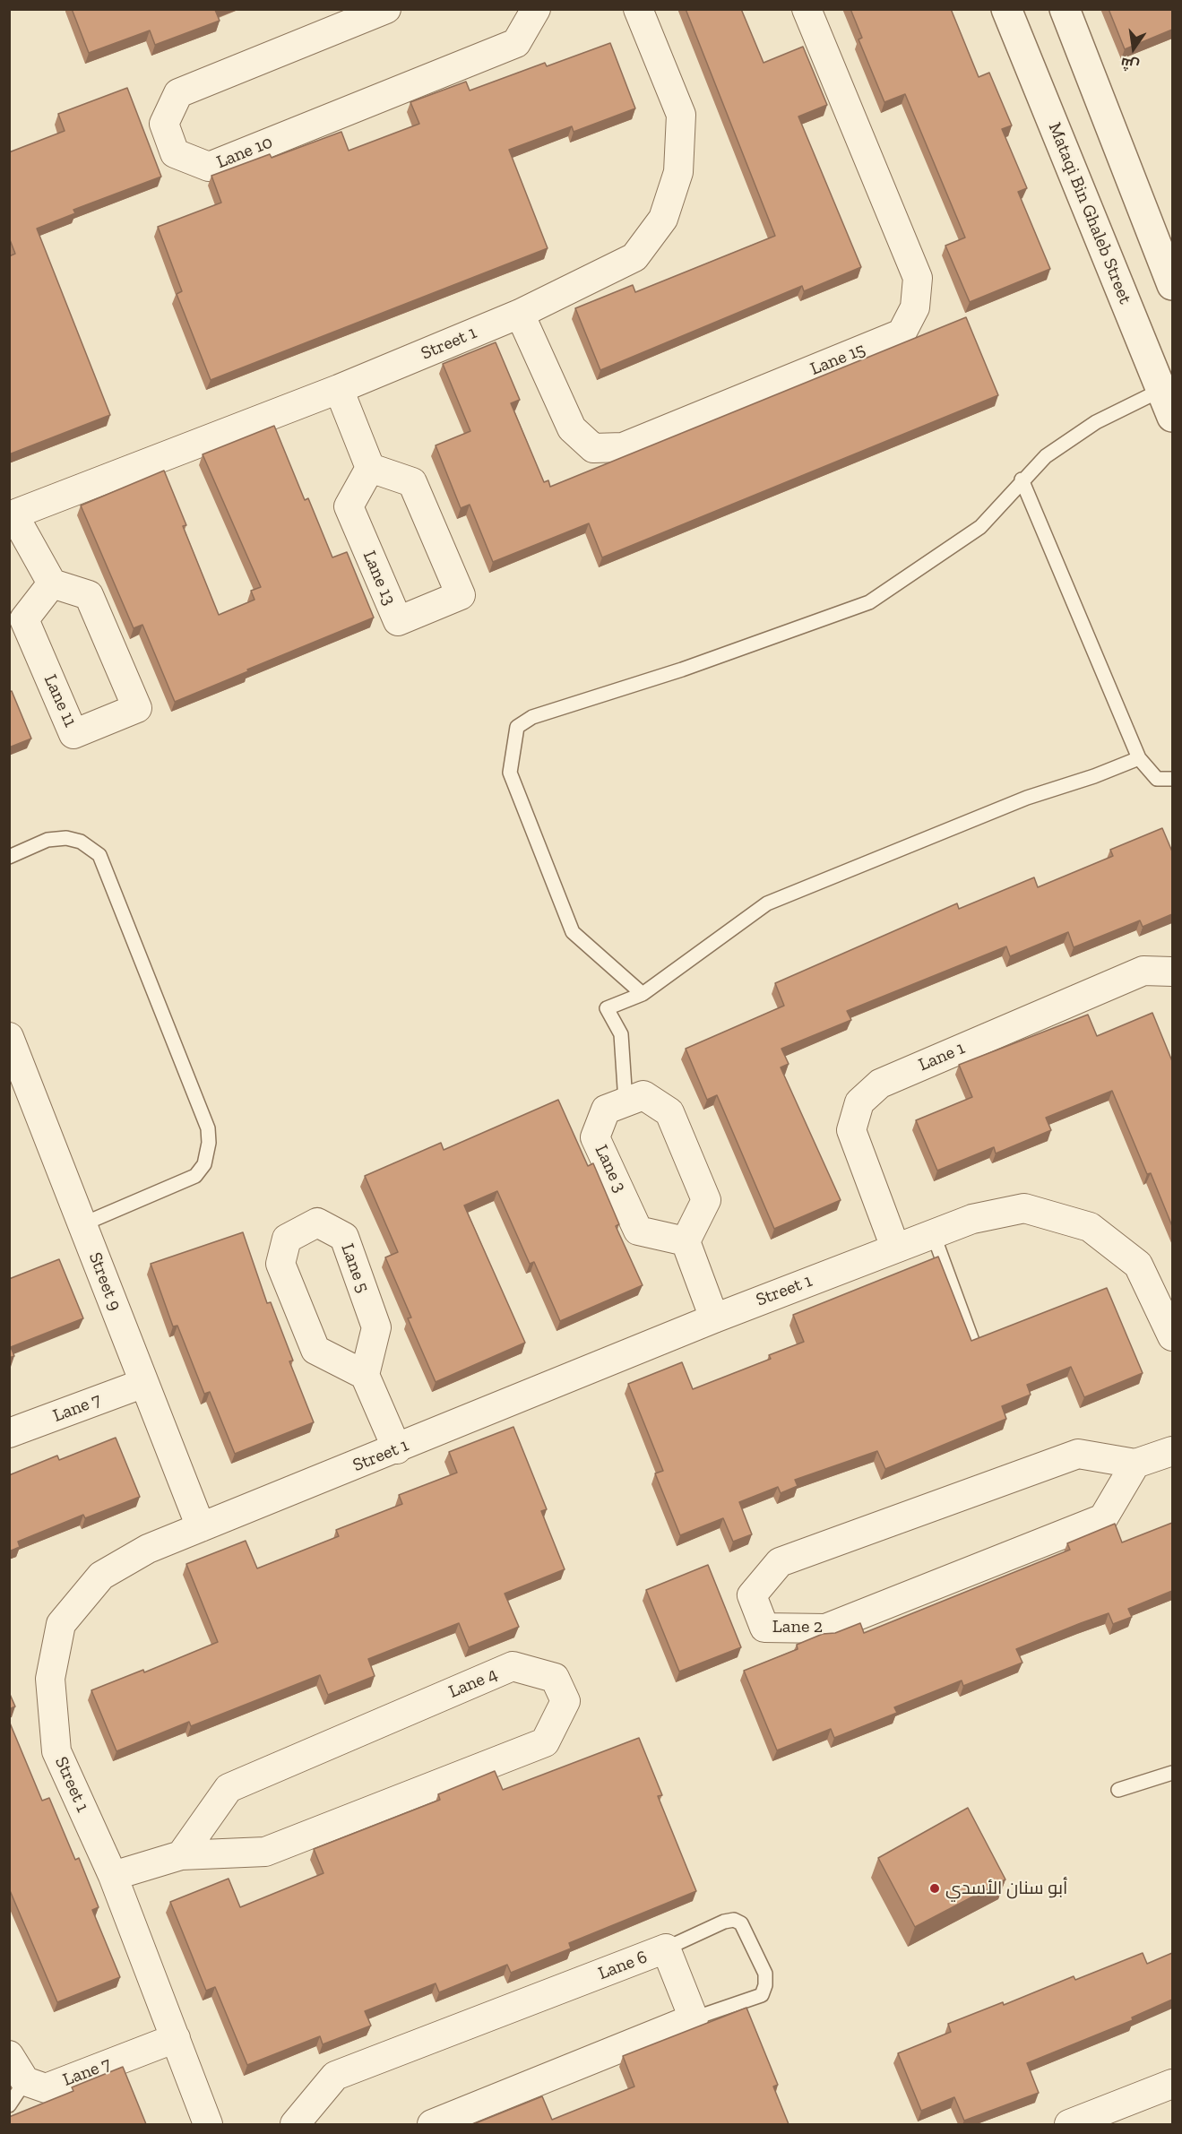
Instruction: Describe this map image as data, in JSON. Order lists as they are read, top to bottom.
{
  "streets": {
    "street": [
      "Lane 10",
      "Mataqi Bin Ghaleb Street",
      "Street 1",
      "Lane 15",
      "Lane 13",
      "Lane 11",
      "Lane 1",
      "Lane 3",
      "Lane 5",
      "Street 9",
      "Lane 7",
      "Lane 2",
      "Lane 4",
      "Lane 6"
    ]
  },
  "crossings": [
    ["Street 1", "Lane 15"],
    ["Street 1", "Lane 1"],
    ["Street 1", "Street 9"],
    ["Street 1", "Lane 7"],
    ["Street 1", "Lane 4"],
    ["Street 9", "Lane 7"]
  ],
  "places": ["أبو سنان الأسدي"],
  "north": "bottom"
}
